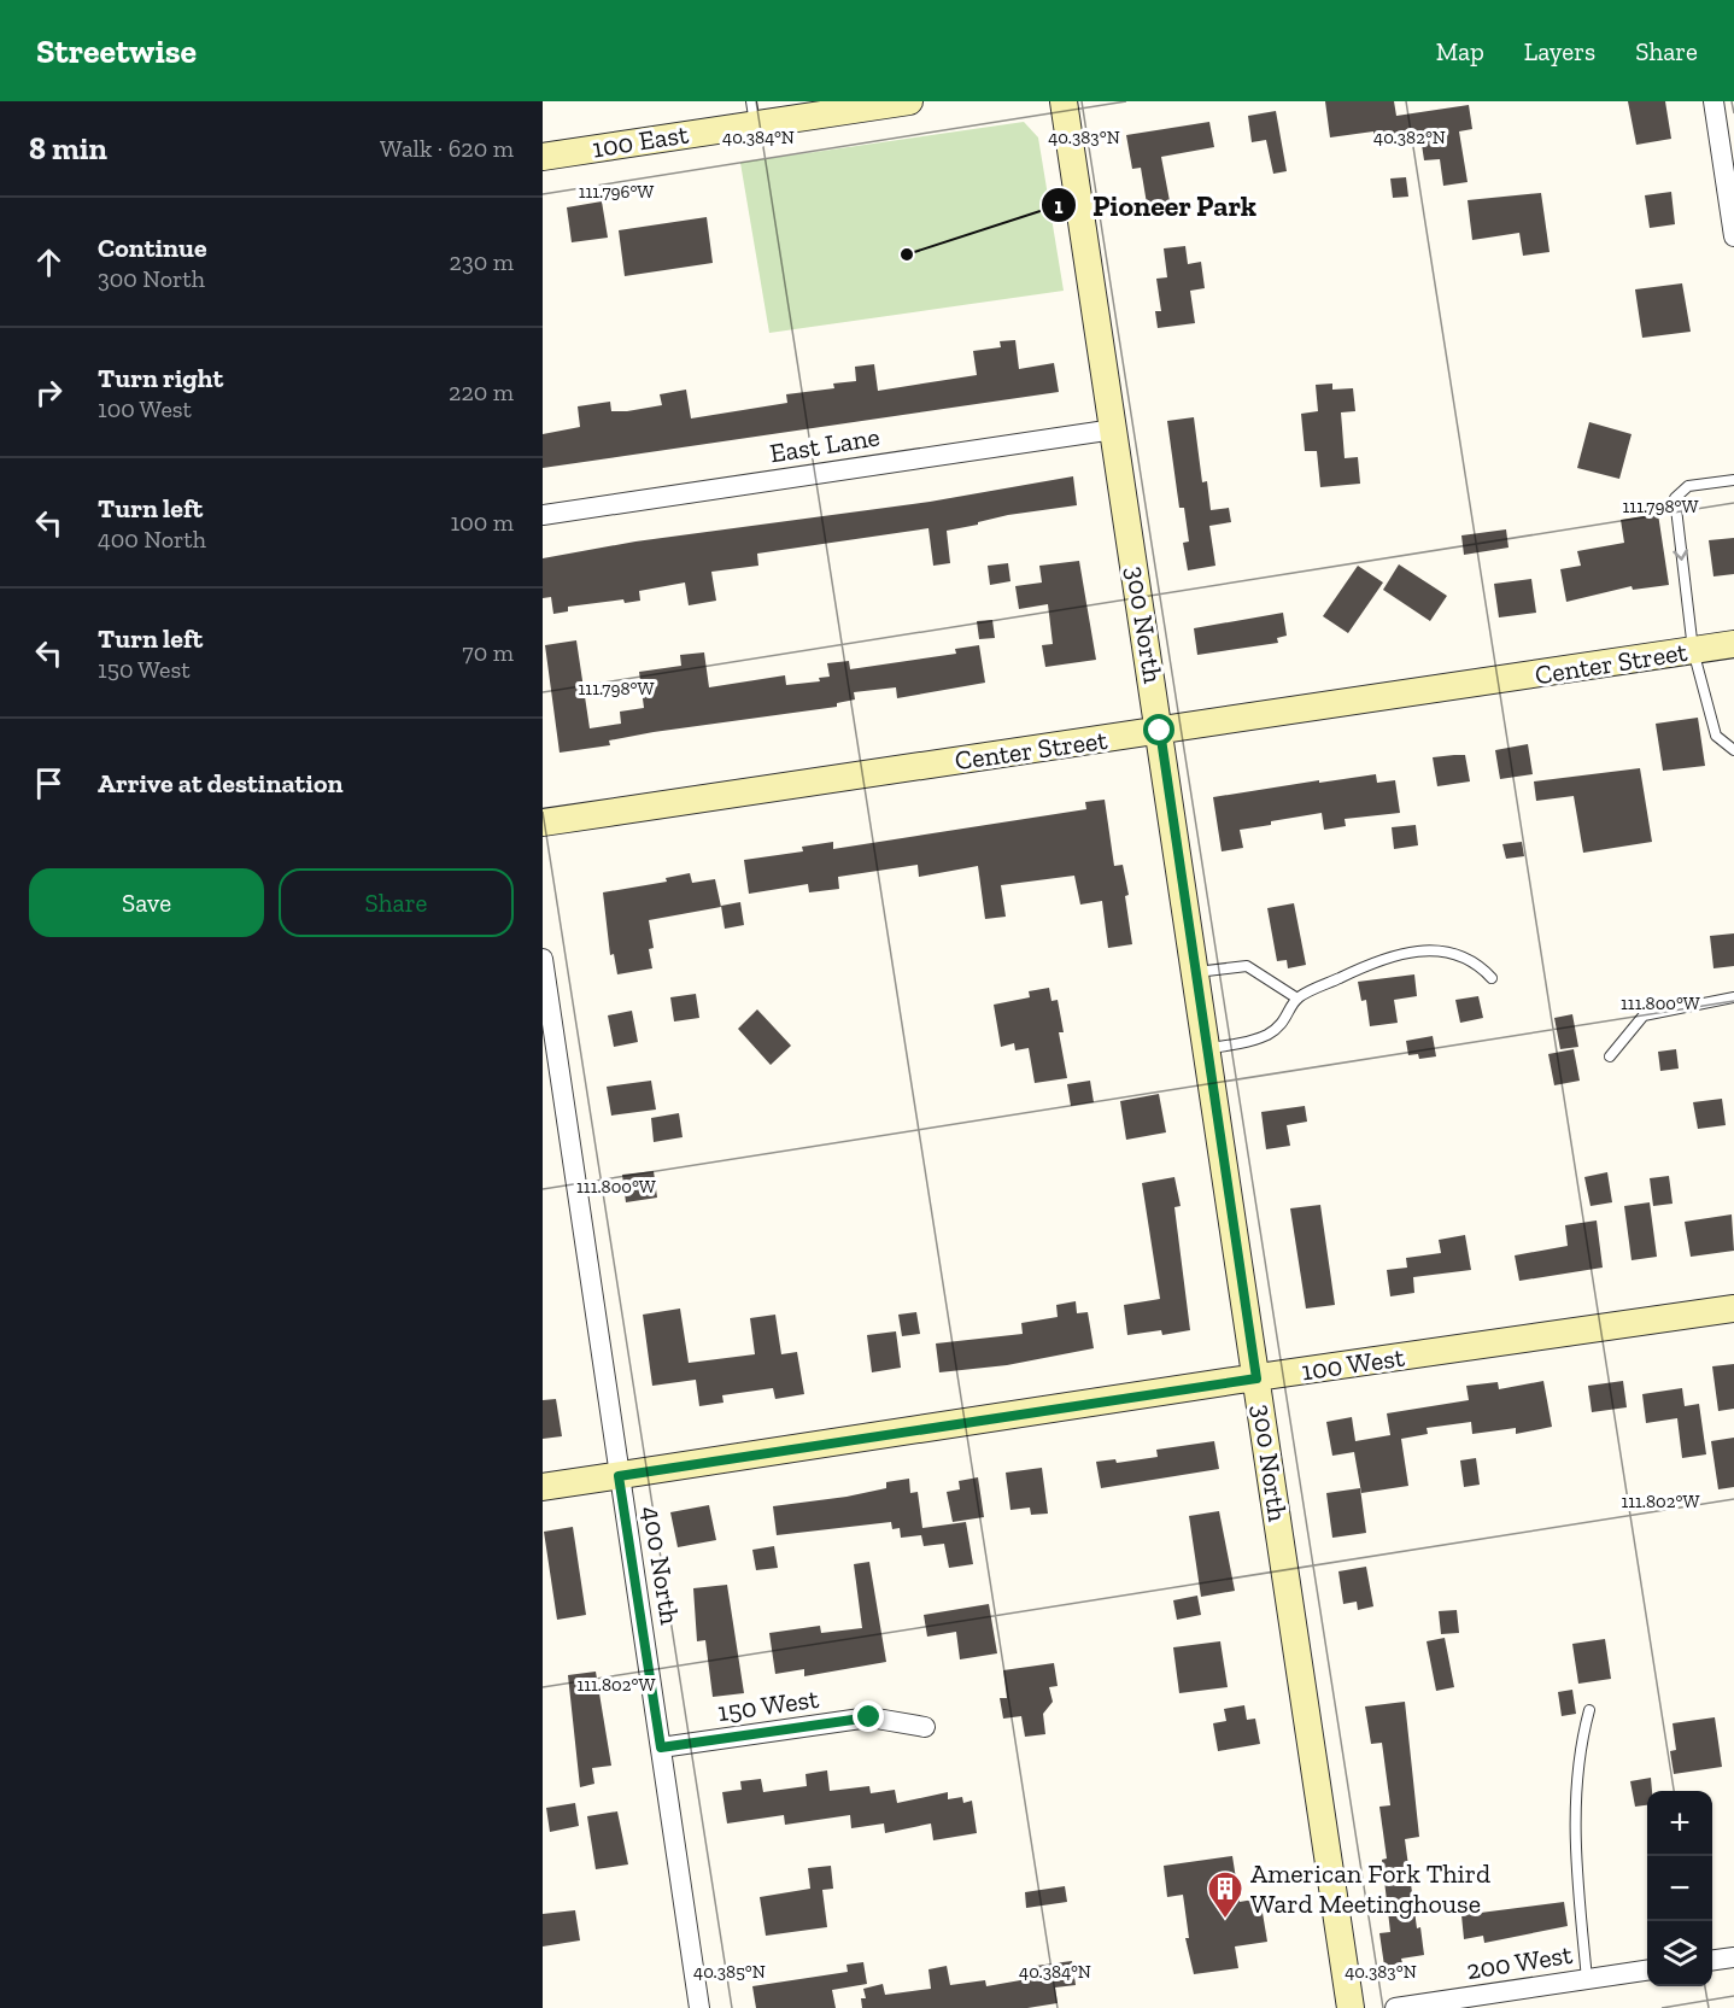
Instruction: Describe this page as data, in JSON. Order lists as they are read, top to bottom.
{
  "streets": {
    "street": [
      "100 East",
      "East Lane",
      "300 North",
      "Center Street",
      "100 West",
      "400 North",
      "150 West",
      "200 West"
    ]
  },
  "crossings": [
    ["East Lane", "300 North"],
    ["300 North", "Center Street"],
    ["300 North", "100 West"],
    ["100 West", "400 North"],
    ["400 North", "150 West"]
  ],
  "places": {
    "other": ["Pioneer Park"],
    "building": ["American Fork Third Ward Meetinghouse"]
  },
  "page": {
    "header": "Streetwise",
    "nav": ["Map", "Layers", "Share"],
    "heading": ["8 min", "Walk · 620 m"],
    "list": [
      ["Continue", "300 North", "230 m"],
      ["Turn right", "100 West", "220 m"],
      ["Turn left", "400 North", "100 m"],
      ["Turn left", "150 West", "70 m"],
      "Arrive at destination"
    ],
    "buttons": ["Save", "Share"],
    "map_buttons": ["+", "−"]
  },
  "coordinates": [
    "40.384°N",
    "40.383°N",
    "40.382°N",
    "111.796°W",
    "111.798°W",
    "111.800°W",
    "111.802°W",
    "40.385°N"
  ]
}
